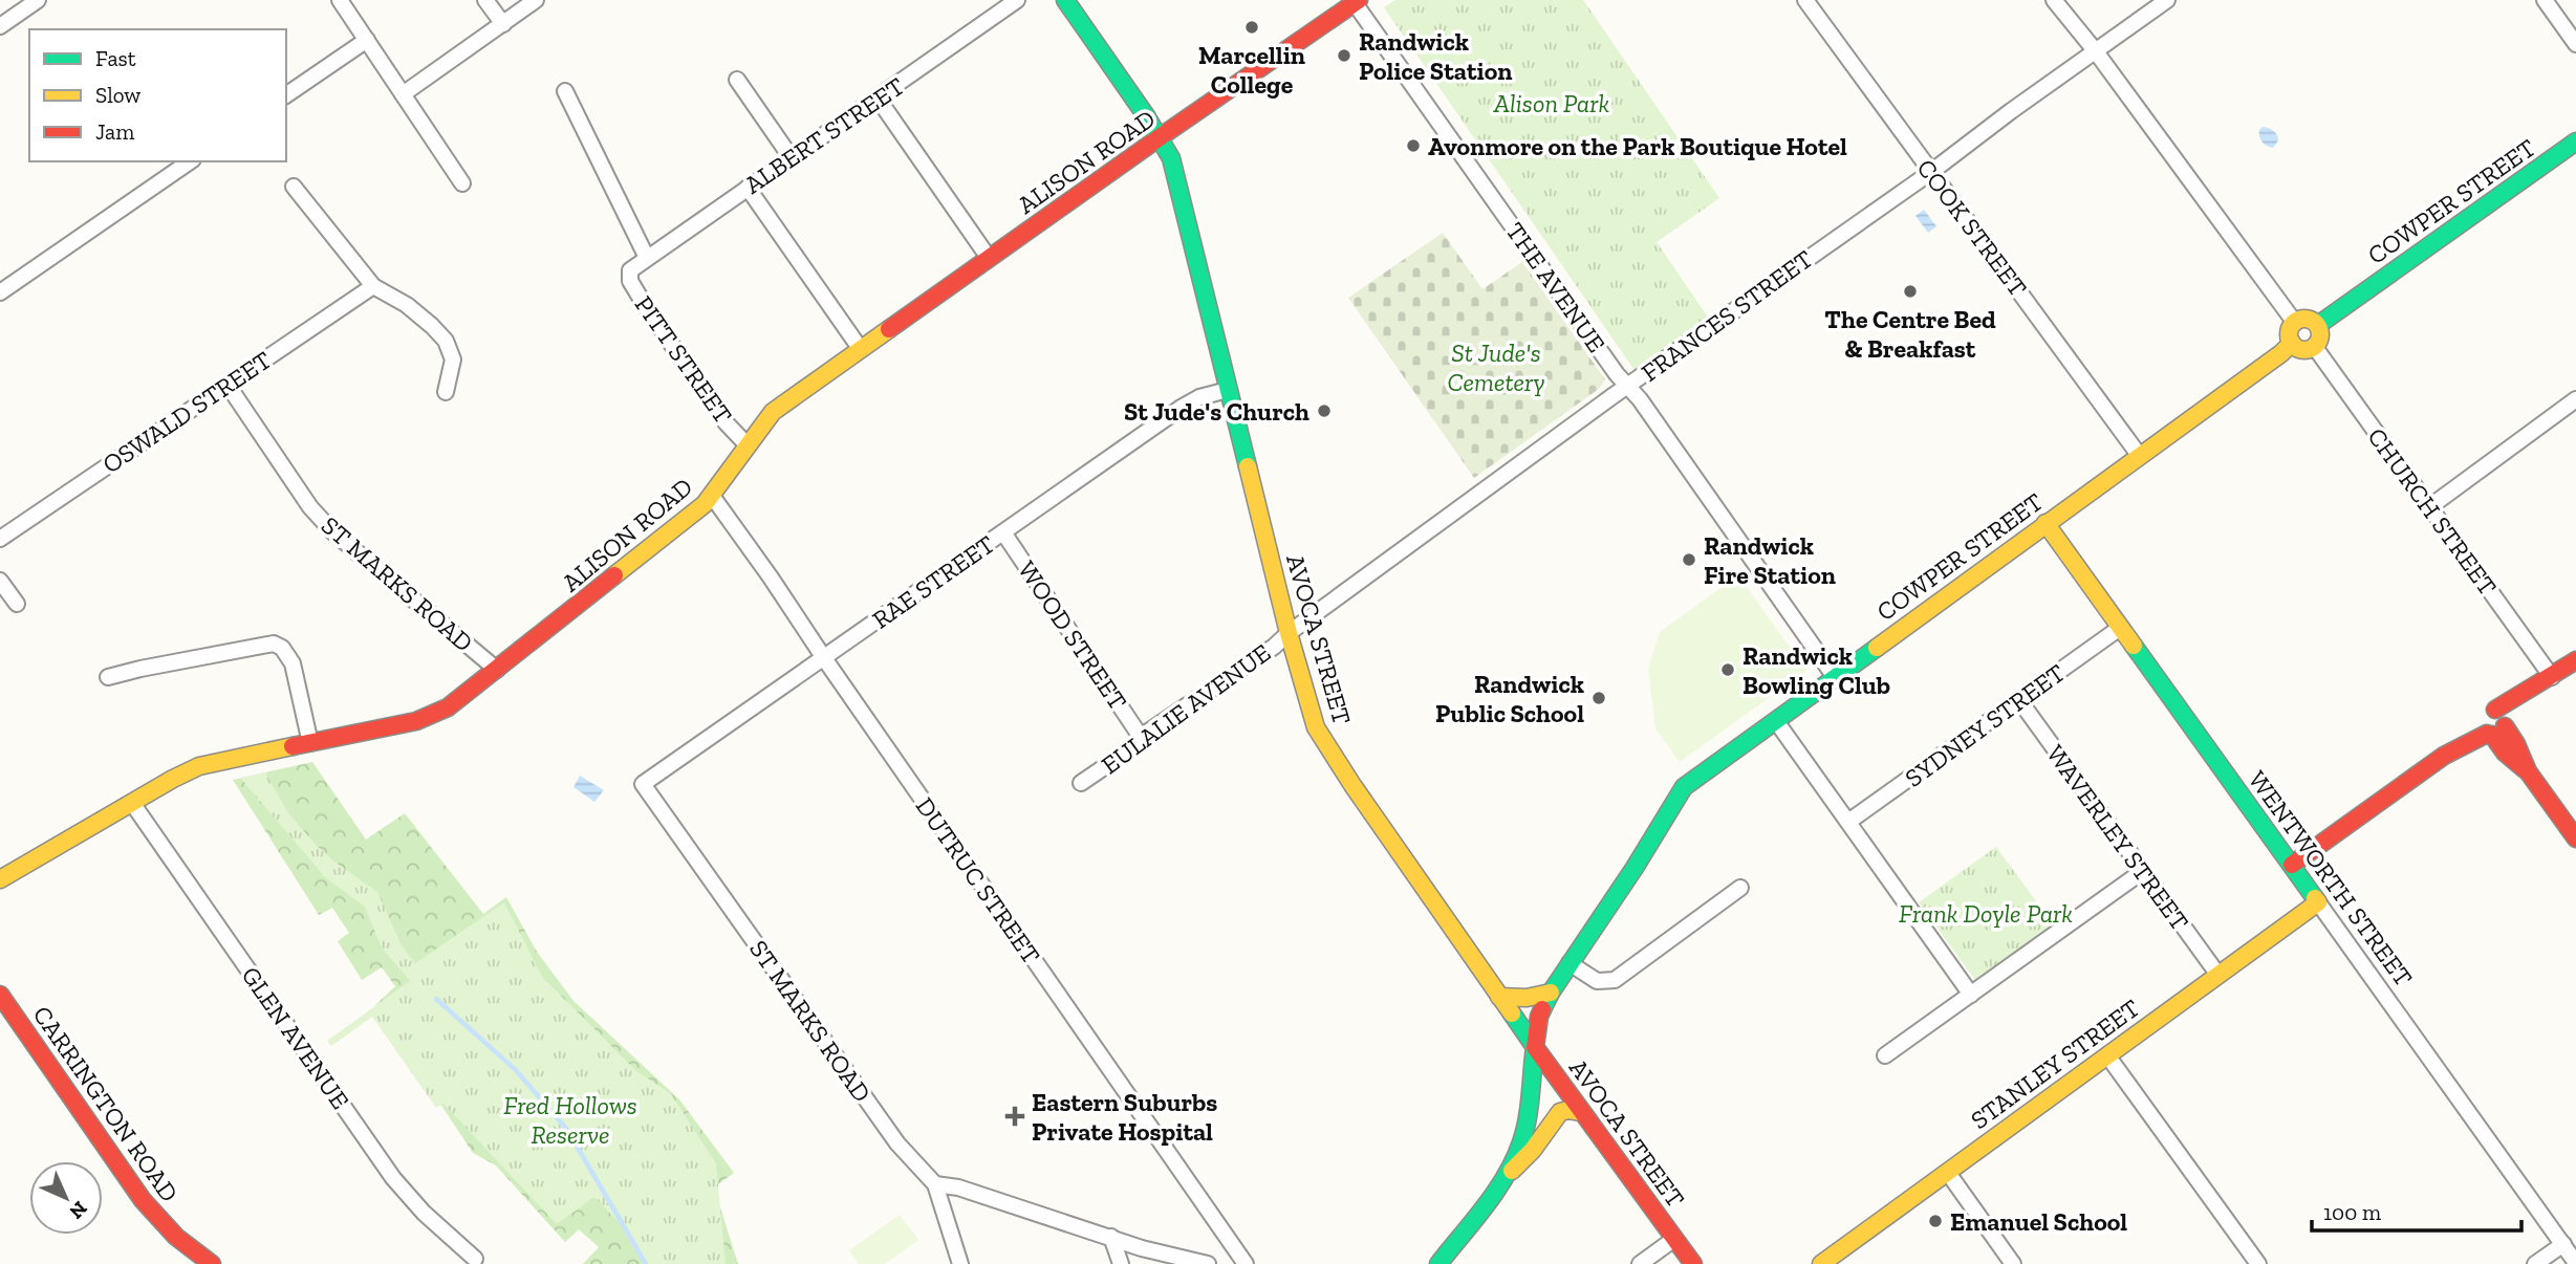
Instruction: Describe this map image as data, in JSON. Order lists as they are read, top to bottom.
{
  "streets": {
    "main road": [
      "ALISON ROAD",
      "COWPER STREET",
      "AVOCA STREET",
      "WENTWORTH STREET",
      "STANLEY STREET",
      "CARRINGTON ROAD"
    ],
    "street": [
      "ALBERT STREET",
      "COOK STREET",
      "THE AVENUE",
      "FRANCES STREET",
      "PITT STREET",
      "OSWALD STREET",
      "CHURCH STREET",
      "RAE STREET",
      "ST MARKS ROAD",
      "WOOD STREET",
      "EULALIE AVENUE",
      "SYDNEY STREET",
      "WAVERLEY STREET",
      "DUTRUC STREET",
      "GLEN AVENUE"
    ]
  },
  "crossings": [
    ["ALBERT STREET", "PITT STREET"],
    ["ALISON ROAD", "THE AVENUE"],
    ["ALISON ROAD", "PITT STREET"],
    ["ALISON ROAD", "ST MARKS ROAD"],
    ["ALISON ROAD", "AVOCA STREET"],
    ["ALISON ROAD", "DUTRUC STREET"],
    ["ALISON ROAD", "GLEN AVENUE"],
    ["COWPER STREET", "COOK STREET"],
    ["COWPER STREET", "THE AVENUE"],
    ["COWPER STREET", "CHURCH STREET"],
    ["COWPER STREET", "AVOCA STREET"],
    ["COWPER STREET", "WENTWORTH STREET"],
    ["COOK STREET", "FRANCES STREET"],
    ["THE AVENUE", "FRANCES STREET"],
    ["FRANCES STREET", "AVOCA STREET"],
    ["FRANCES STREET", "EULALIE AVENUE"],
    ["OSWALD STREET", "ST MARKS ROAD"],
    ["RAE STREET", "ST MARKS ROAD"],
    ["RAE STREET", "WOOD STREET"],
    ["RAE STREET", "AVOCA STREET"],
    ["RAE STREET", "DUTRUC STREET"],
    ["WOOD STREET", "EULALIE AVENUE"],
    ["AVOCA STREET", "EULALIE AVENUE"],
    ["SYDNEY STREET", "WAVERLEY STREET"],
    ["SYDNEY STREET", "WENTWORTH STREET"],
    ["WAVERLEY STREET", "STANLEY STREET"],
    ["WENTWORTH STREET", "STANLEY STREET"]
  ],
  "parks": [
    "Alison Park",
    "St Jude's Cemetery",
    "Frank Doyle Park",
    "Fred Hollows Reserve"
  ],
  "places": {
    "other": [
      "Marcellin College",
      "Randwick Police Station",
      "Avonmore on the Park Boutique Hotel",
      "The Centre Bed & Breakfast",
      "St Jude's Church",
      "Randwick Fire Station",
      "Randwick Bowling Club",
      "Randwick Public School",
      "Emanuel School"
    ],
    "health": ["Eastern Suburbs Private Hospital"]
  },
  "legend": ["Fast", "Slow", "Jam"],
  "scale_bar": "100 m",
  "north": "bottom right"
}
